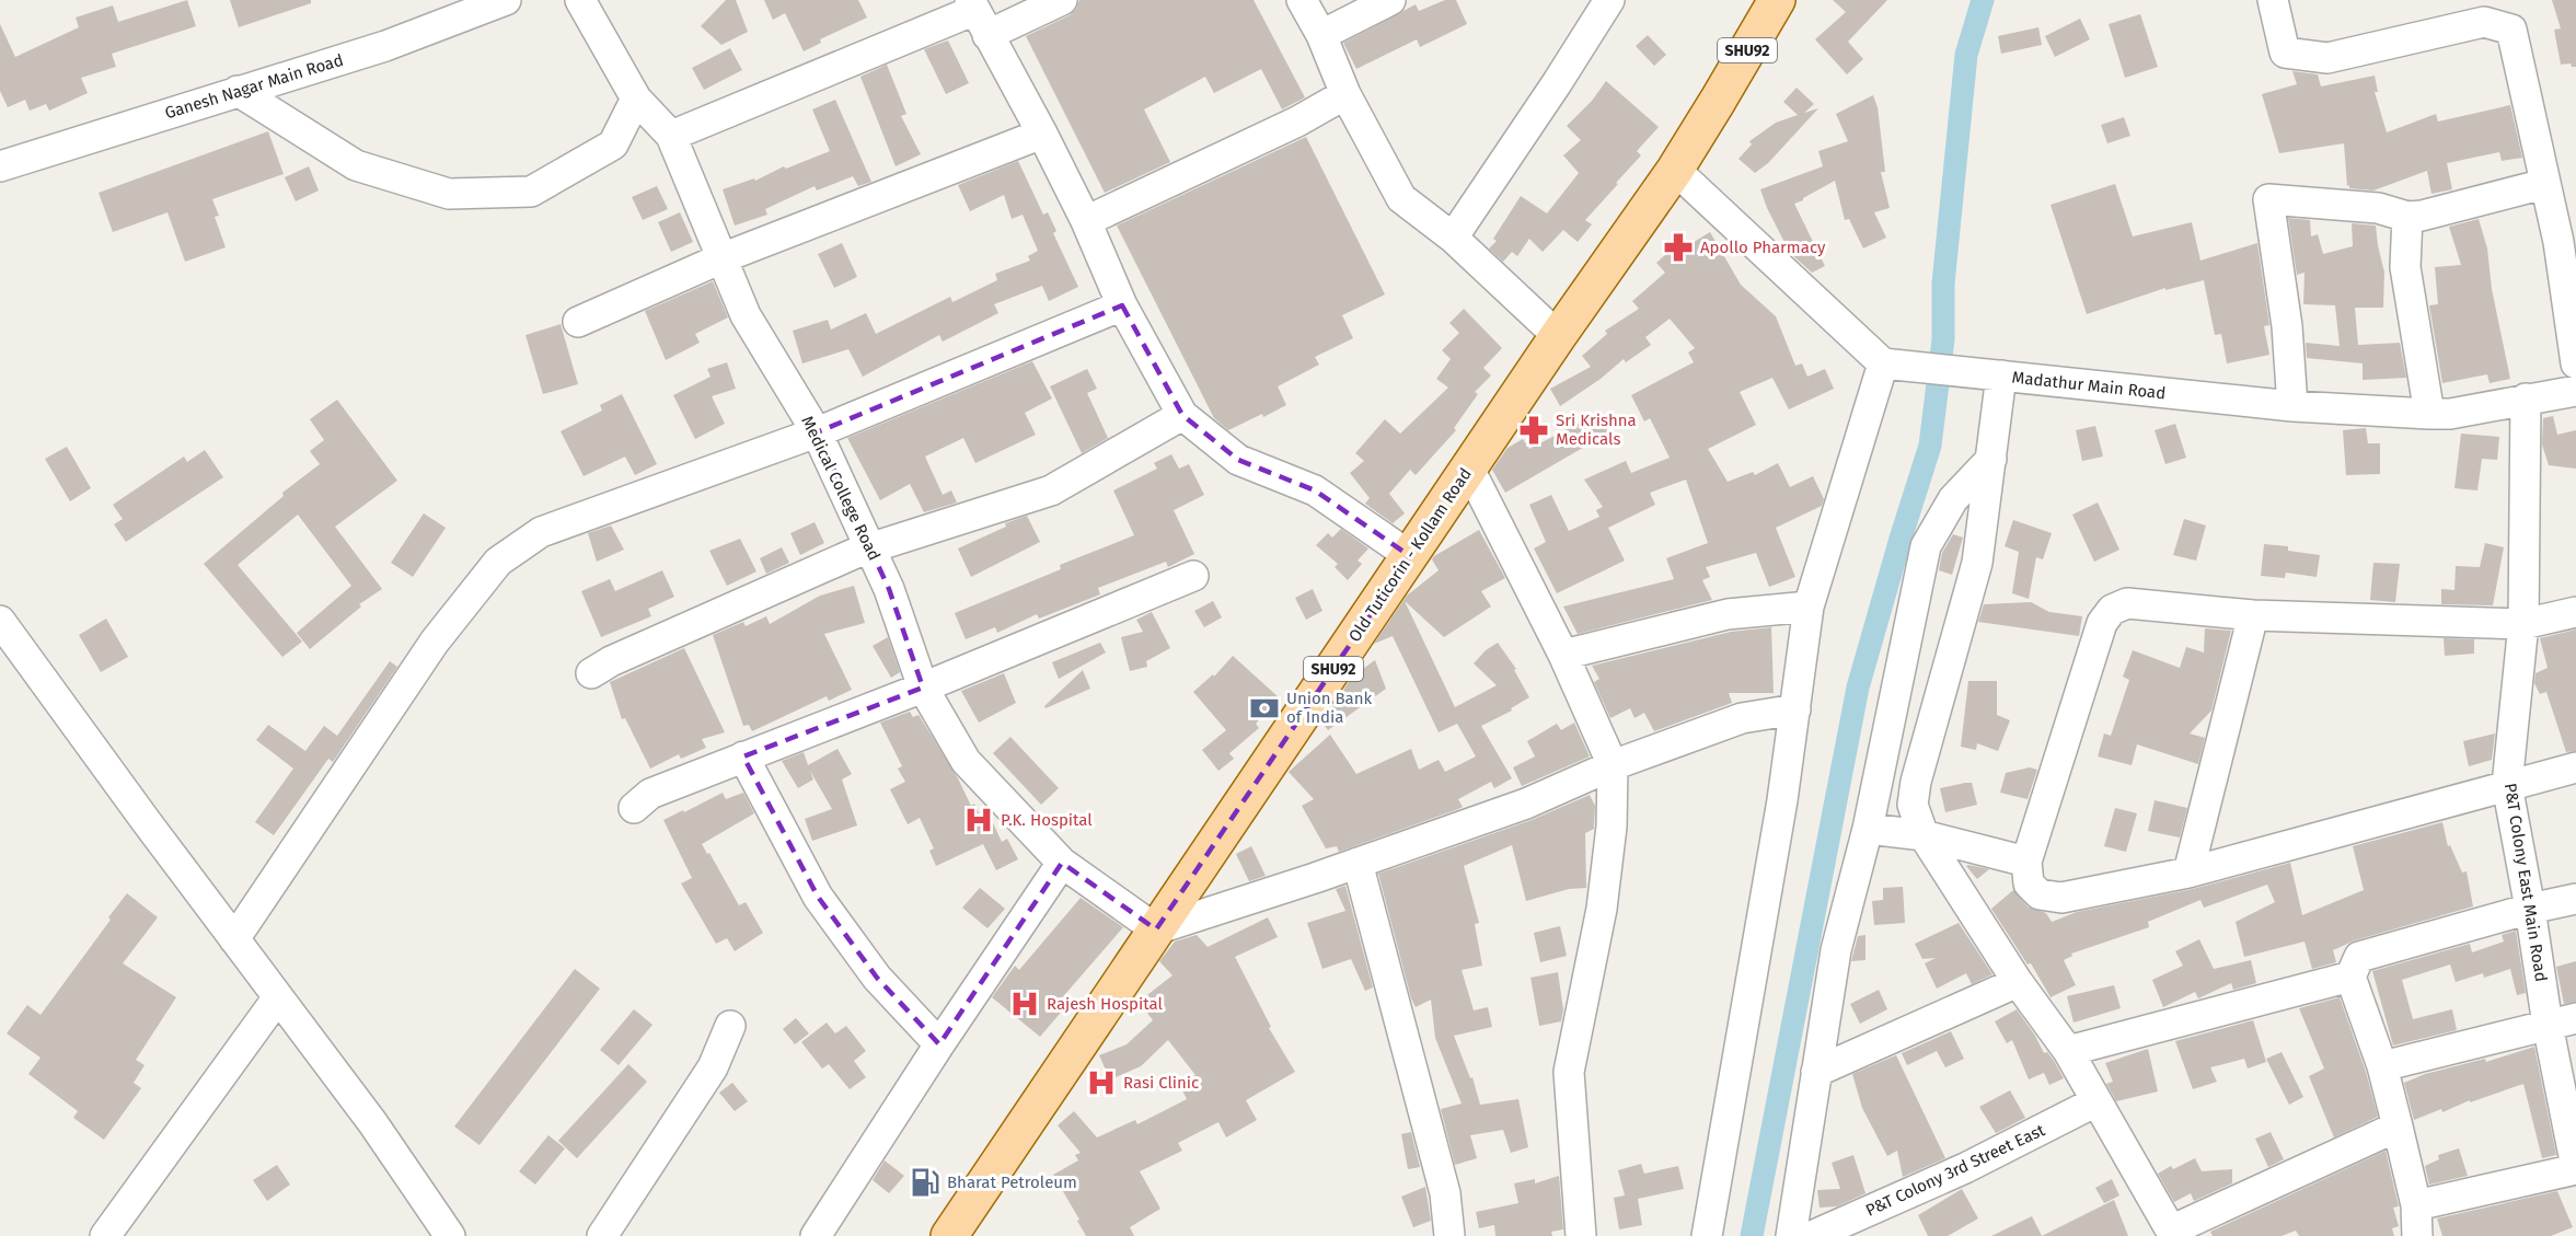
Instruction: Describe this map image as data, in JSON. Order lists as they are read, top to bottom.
{
  "streets": {
    "main road": ["SHU92", "Old Tuticorin - Kollam Road"],
    "street": [
      "Ganesh Nagar Main Road",
      "Madathur Main Road",
      "Medical College Road",
      "P&T Colony East Main Road",
      "P&T Colony 3rd Street East"
    ]
  },
  "crossings": [
    ["Madathur Main Road", "P&T Colony East Main Road"],
    ["Medical College Road", "Old Tuticorin - Kollam Road"]
  ],
  "places": {
    "pharmacy": ["Apollo Pharmacy", "Sri Krishna Medicals"],
    "bank": ["Union Bank of India"],
    "hospital": ["P.K. Hospital", "Rajesh Hospital", "Rasi Clinic"],
    "fuel station": ["Bharat Petroleum"]
  }
}
